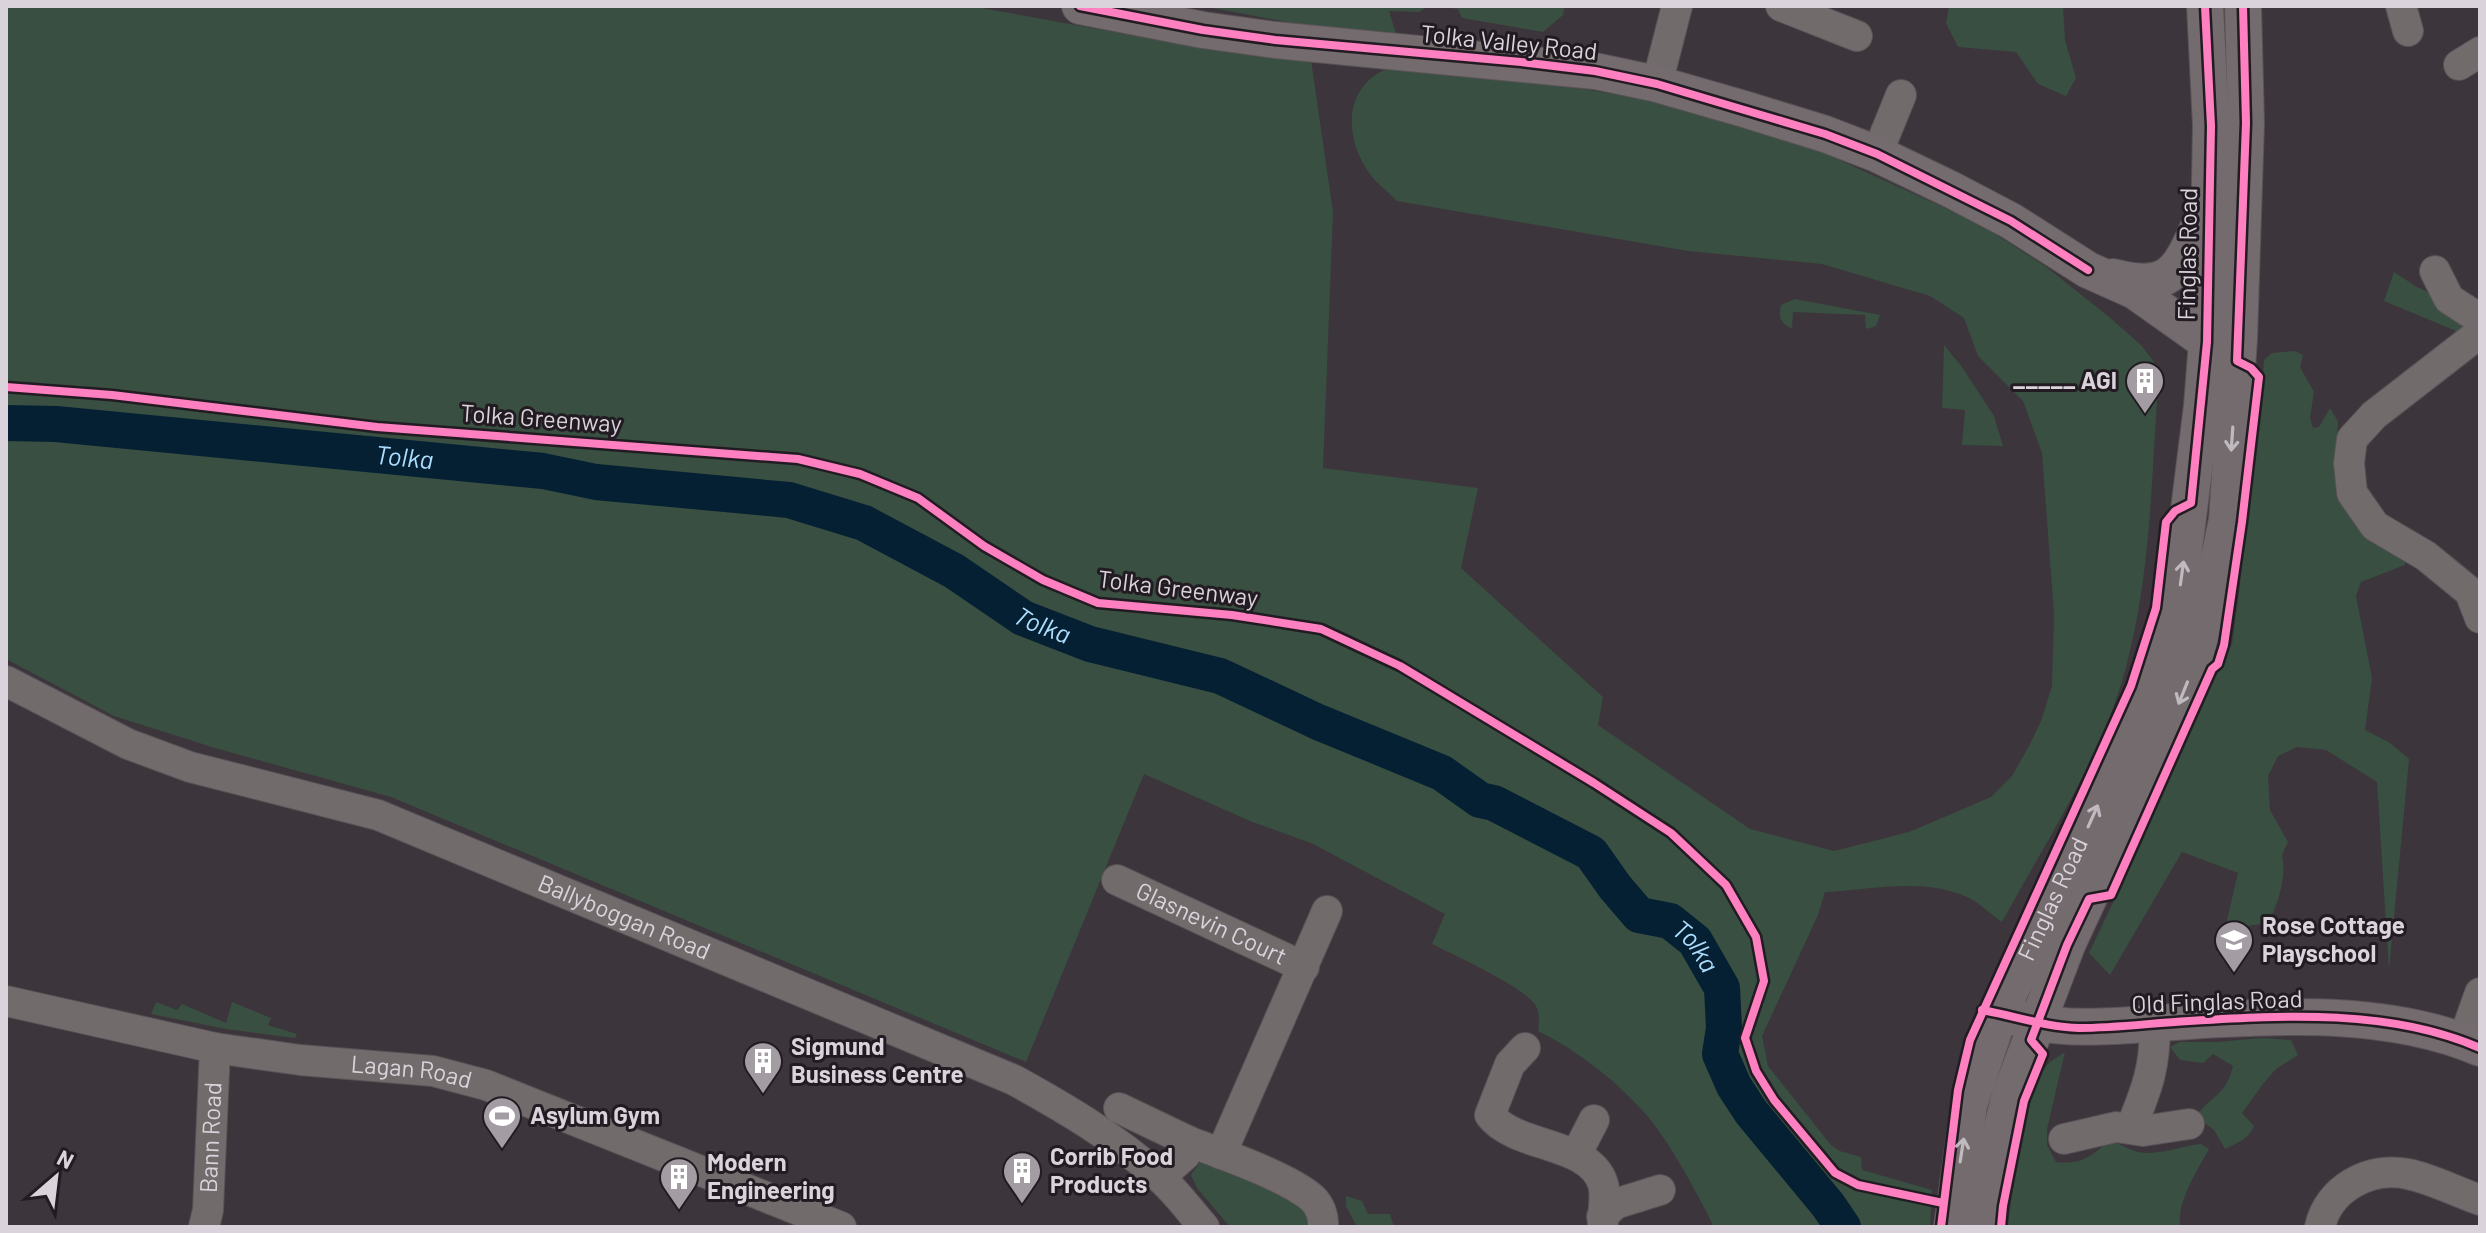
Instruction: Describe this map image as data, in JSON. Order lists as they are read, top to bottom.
{
  "streets": {
    "main road": ["Tolka Valley Road", "Finglas Road", "Old Finglas Road"],
    "street": [
      "Ballyboggan Road",
      "Glasnevin Court",
      "Lagan Road",
      "Bann Road"
    ],
    "cycle path": ["Tolka Greenway"]
  },
  "crossings": [
    ["Tolka Valley Road", "Finglas Road"],
    ["Finglas Road", "Old Finglas Road"],
    ["Lagan Road", "Bann Road"]
  ],
  "water": ["Tolka"],
  "places": {
    "building": [
      "_____ AGI",
      "Sigmund Business Centre",
      "Corrib Food Products",
      "Modern Engineering"
    ],
    "school or university": ["Rose Cottage Playschool"],
    "sports": ["Asylum Gym"]
  },
  "north": "top right"
}
